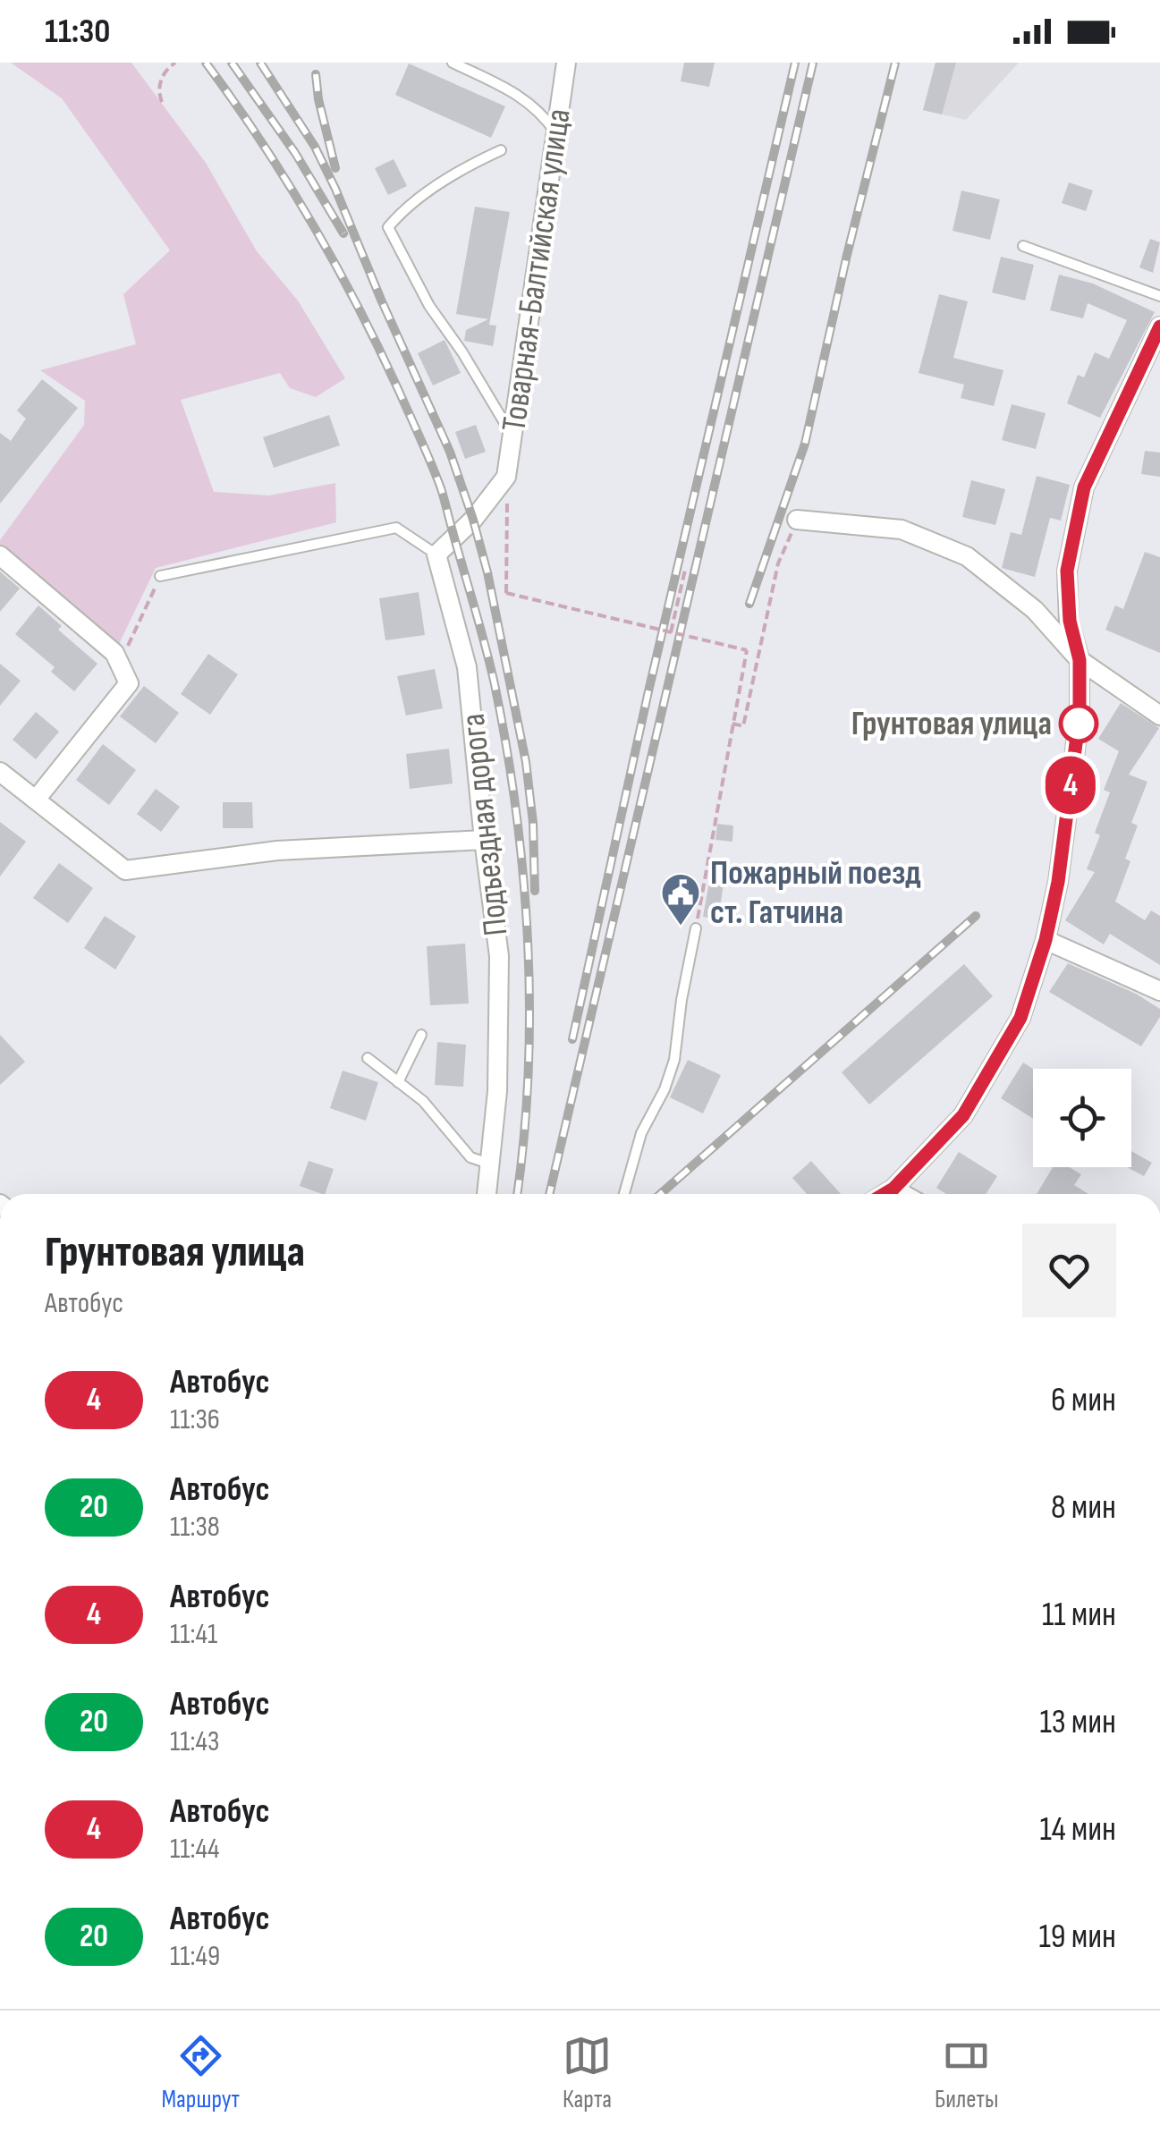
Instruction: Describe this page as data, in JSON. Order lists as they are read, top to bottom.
{
  "streets": {
    "street": ["Товарная-Балтийская улица", "Подъездная дорога"]
  },
  "crossings": [
    ["Товарная-Балтийская улица", "Подъездная дорога"]
  ],
  "places": {
    "other": ["Грунтовая улица"],
    "public building": ["Пожарный поезд ст. Гатчина"]
  },
  "lines": ["bus line 4"],
  "page": {
    "status": "11:30",
    "on_map": "4",
    "heading": ["Грунтовая улица", "Автобус"],
    "list": [
      {
        "mark": "4",
        "name": "Автобус",
        "note": "11:36",
        "value": "6 мин"
      },
      {
        "mark": "20",
        "name": "Автобус",
        "note": "11:38",
        "value": "8 мин"
      },
      {
        "mark": "4",
        "name": "Автобус",
        "note": "11:41",
        "value": "11 мин"
      },
      {
        "mark": "20",
        "name": "Автобус",
        "note": "11:43",
        "value": "13 мин"
      },
      {
        "mark": "4",
        "name": "Автобус",
        "note": "11:44",
        "value": "14 мин"
      },
      {
        "mark": "20",
        "name": "Автобус",
        "note": "11:49",
        "value": "19 мин"
      }
    ],
    "tabs": ["Маршрут", "Карта", "Билеты"]
  }
}
